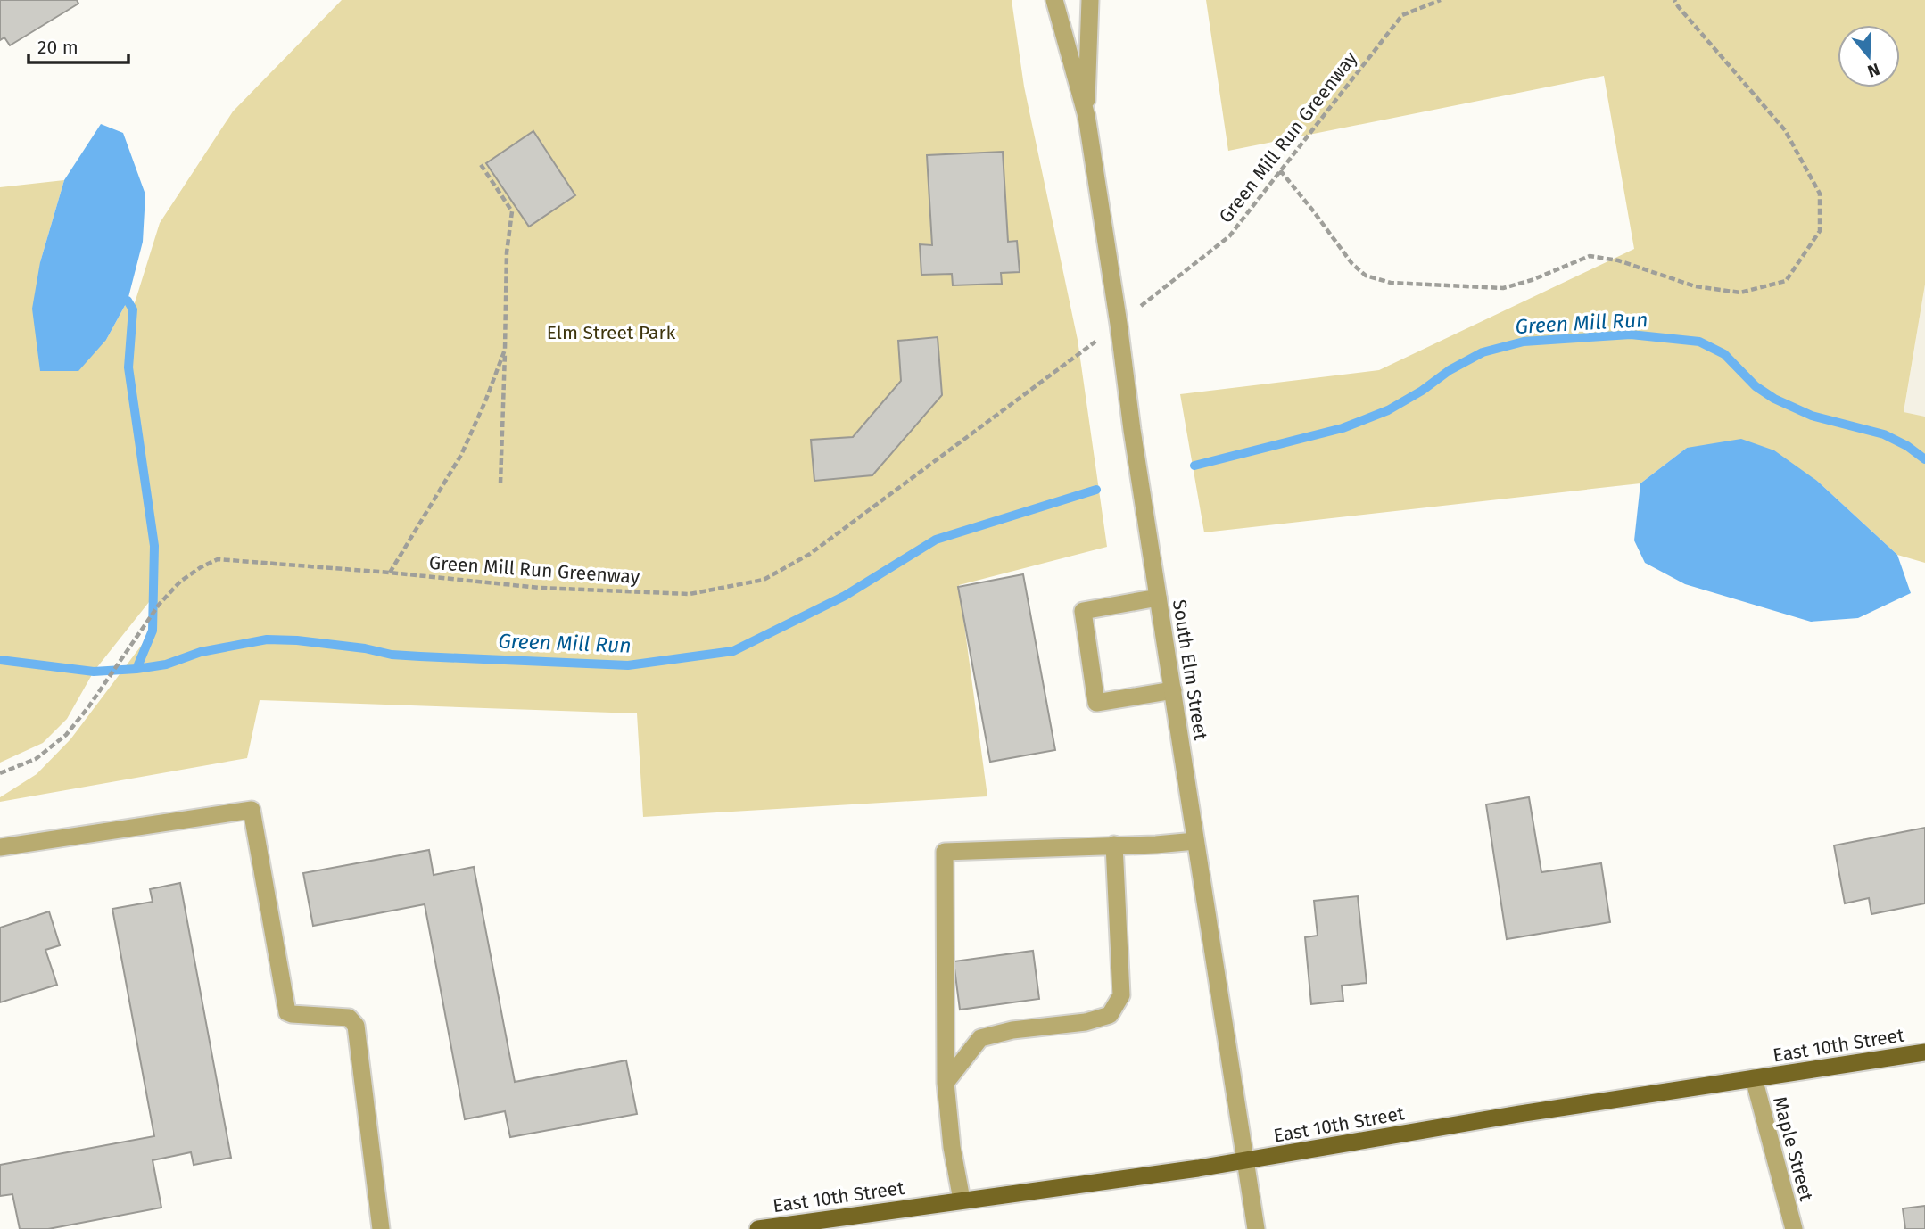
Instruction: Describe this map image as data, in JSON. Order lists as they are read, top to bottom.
{
  "streets": {
    "main road": ["East 10th Street"],
    "street": ["South Elm Street", "Maple Street"],
    "path": ["Green Mill Run Greenway"]
  },
  "crossings": [
    ["South Elm Street", "East 10th Street"],
    ["East 10th Street", "Maple Street"]
  ],
  "water": ["Green Mill Run"],
  "parks": ["Elm Street Park"],
  "scale_bar": "20 m",
  "north": "bottom"
}
